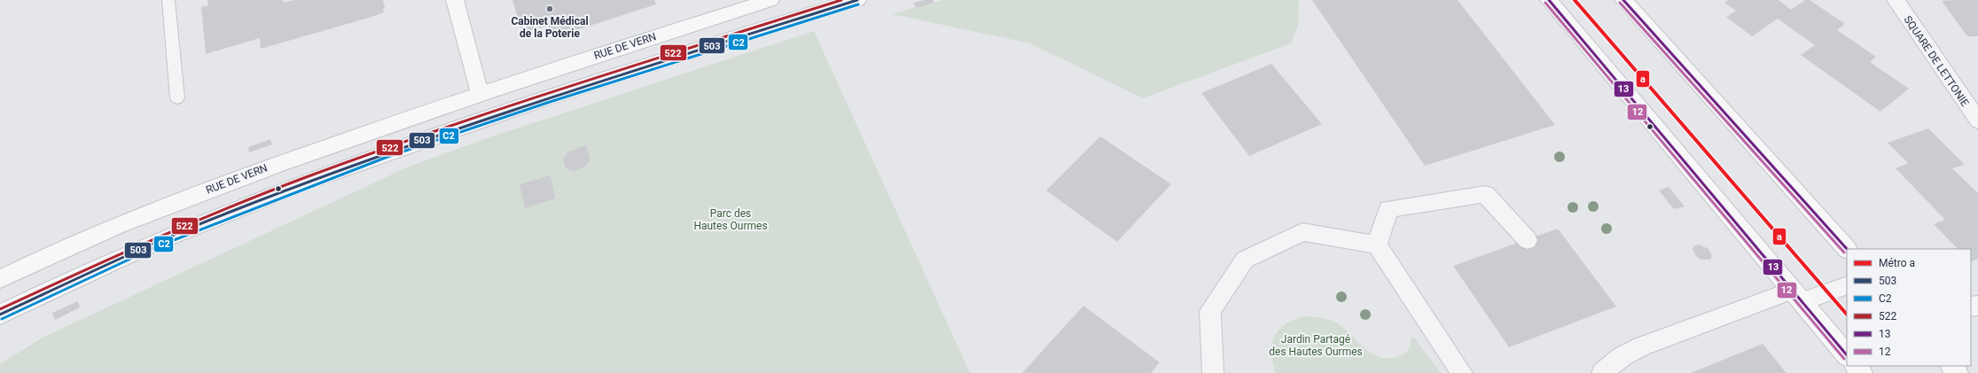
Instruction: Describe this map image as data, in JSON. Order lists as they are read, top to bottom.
{
  "streets": {
    "main road": ["RUE DE VERN"],
    "street": ["SQUARE DE LETTONIE"]
  },
  "parks": ["Parc des Hautes Ourmes", "Jardin Partagé des Hautes Ourmes"],
  "places": ["Cabinet Médical de la Poterie"],
  "lines": [
    "metro line a",
    "transit line 503",
    "transit line 522",
    "transit line 13",
    "transit line 12",
    "transit line C2"
  ],
  "legend": [
    "Métro a",
    "503",
    "C2",
    "522",
    "13",
    "12"
  ]
}
